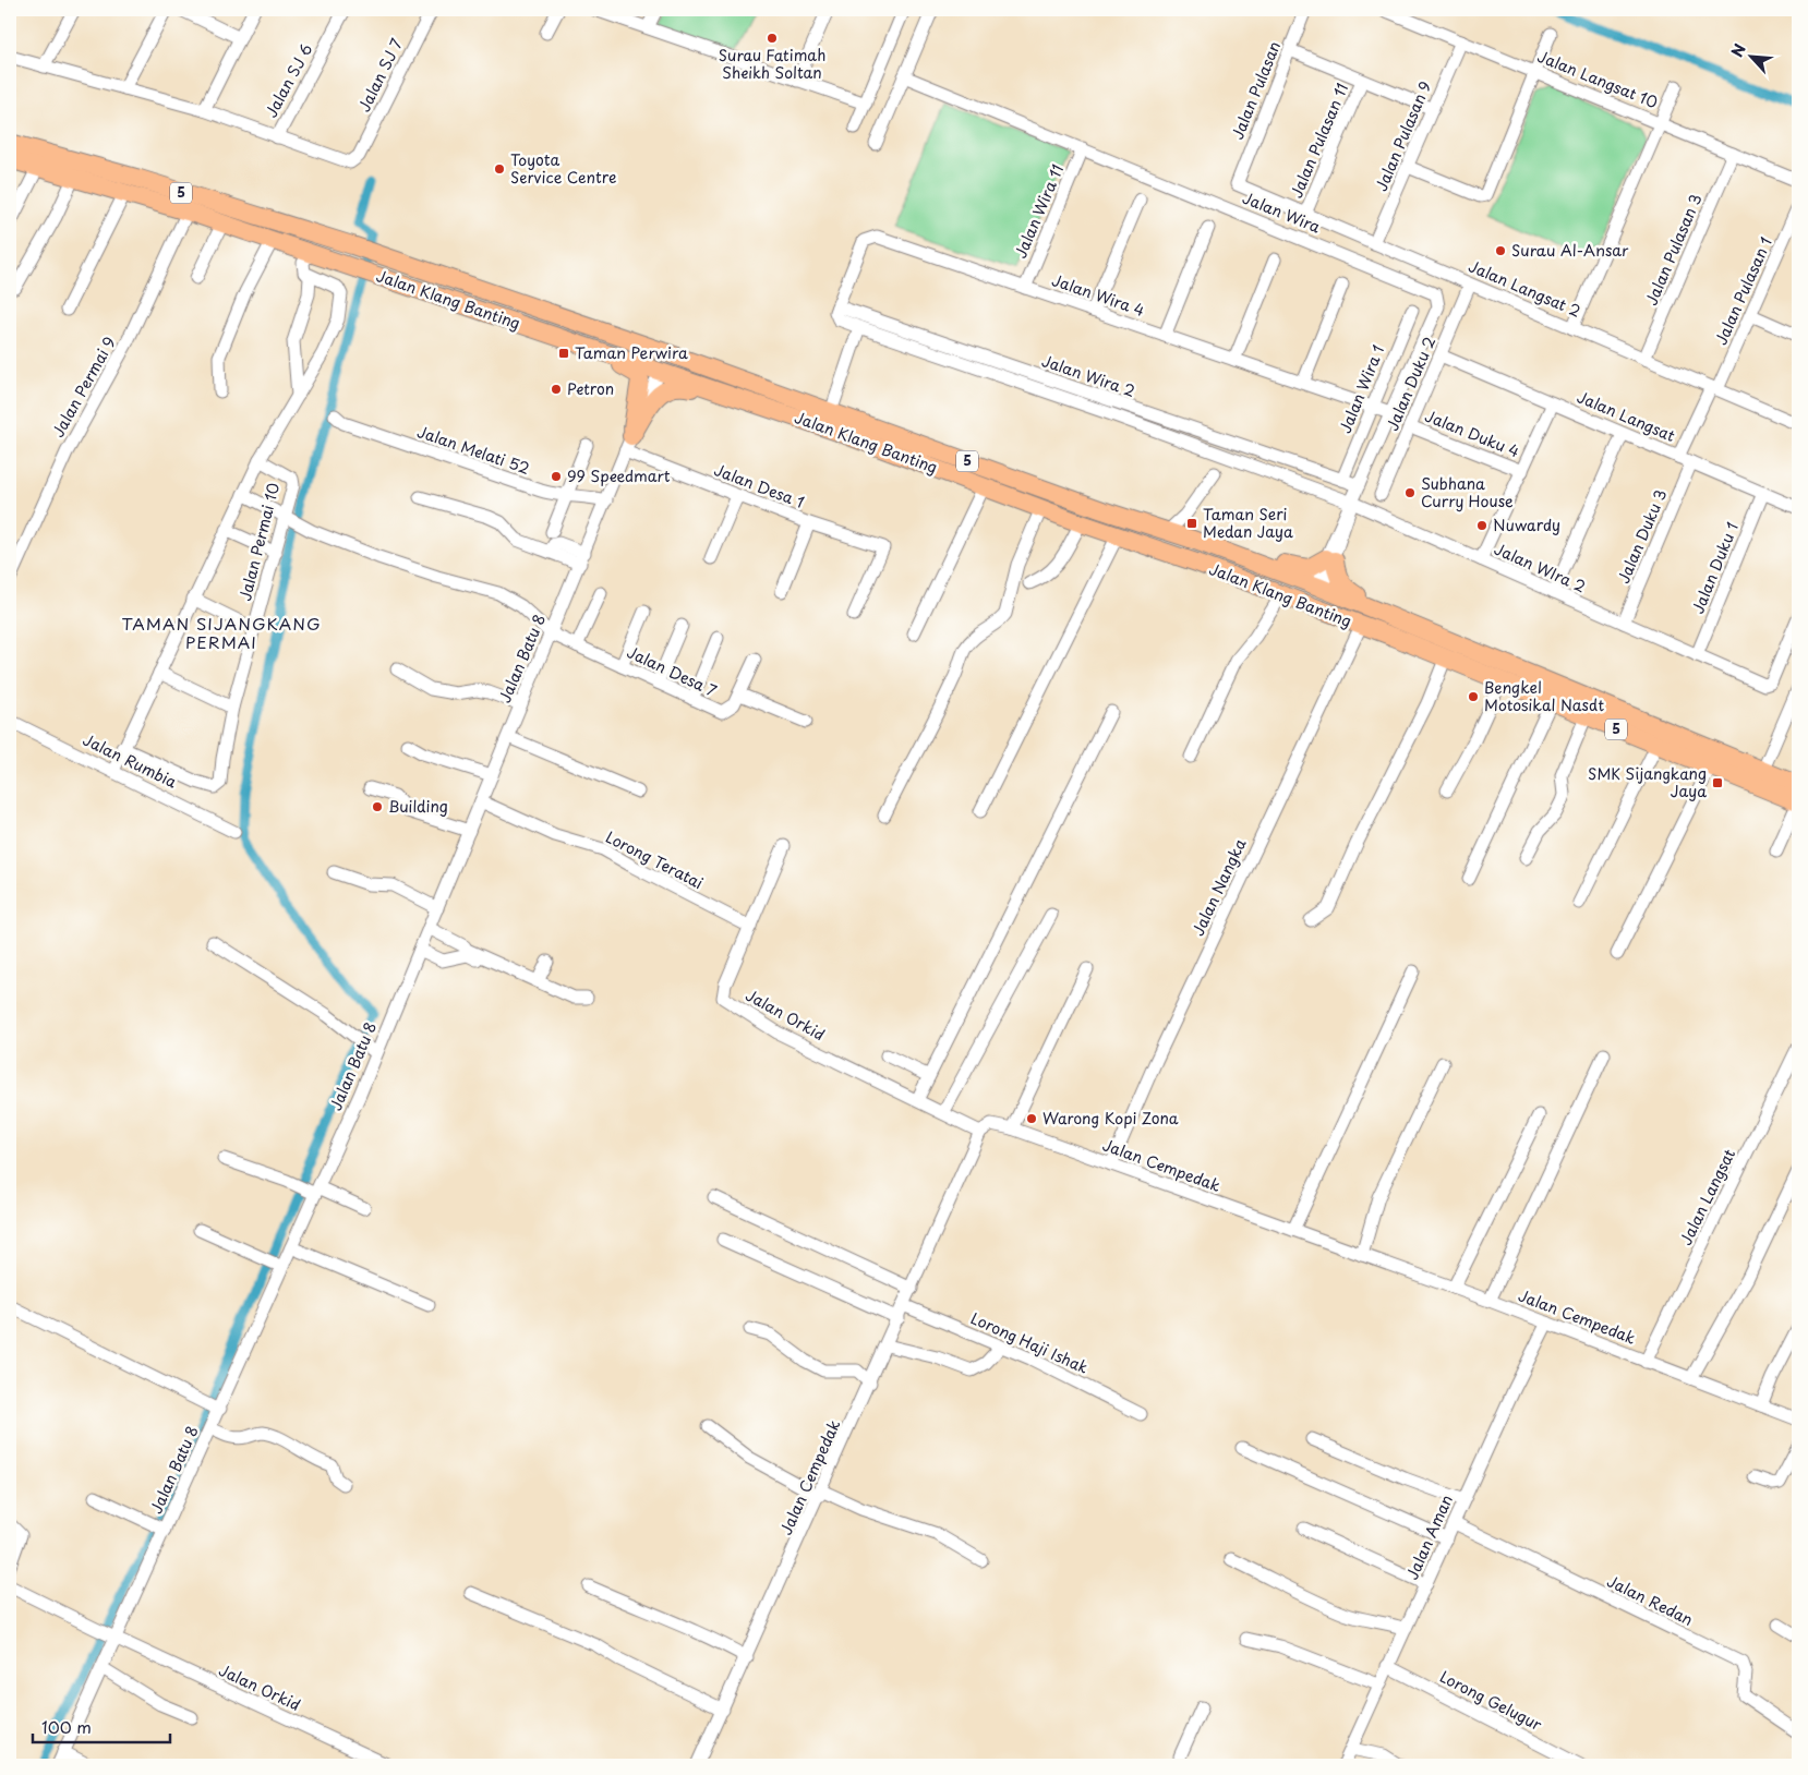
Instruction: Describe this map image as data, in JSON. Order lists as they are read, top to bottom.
{
  "streets": {
    "highway": ["5", "Jalan Klang Banting"],
    "street": [
      "Jalan SJ 7",
      "Jalan Langsat 10",
      "Jalan SJ 6",
      "Jalan Pulasan",
      "Jalan Pulasan 9",
      "Jalan Pulasan 11",
      "Jalan Wira 11",
      "Jalan Wira",
      "Jalan Pulasan 3",
      "Jalan Langsat 2",
      "Jalan Pulasan 1",
      "Jalan Wira 4",
      "Jalan Wira 2",
      "Jalan Duku 2",
      "Jalan Permai 9",
      "Jalan Wira 1",
      "Jalan Langsat",
      "Jalan Duku 4",
      "Jalan Melati 52",
      "Jalan Desa 1",
      "Jalan Duku 3",
      "Jalan Permai 10",
      "Jalan WIra 2",
      "Jalan Duku 1",
      "Jalan Batu 8",
      "Jalan Desa 7",
      "Jalan Rumbia",
      "Lorong Teratai",
      "Jalan Nangka",
      "Jalan Orkid",
      "Jalan Cempedak",
      "Lorong Haji Ishak",
      "Jalan Aman",
      "Jalan Redan",
      "Lorong Gelugur"
    ]
  },
  "crossings": [
    ["Jalan SJ 7", "Jalan SJ 6"],
    ["Jalan Langsat 10", "Jalan Pulasan 9"],
    ["Jalan Langsat 10", "Jalan Pulasan 3"],
    ["Jalan Pulasan", "Jalan Langsat 2"],
    ["Jalan Pulasan 9", "Jalan Langsat 2"],
    ["Jalan Pulasan 11", "Jalan Langsat 2"],
    ["Jalan Wira 11", "Jalan Wira"],
    ["Jalan Wira 11", "Jalan Wira 4"],
    ["Jalan Pulasan 3", "Jalan Langsat 2"],
    ["Jalan Langsat 2", "Jalan Pulasan 1"],
    ["Jalan Langsat 2", "Jalan Duku 2"],
    ["Jalan Pulasan 1", "Jalan Langsat"],
    ["Jalan Wira 4", "Jalan Wira 2"],
    ["Jalan Wira 4", "Jalan Wira 1"],
    ["Jalan Klang Banting", "Jalan Permai 9"],
    ["Jalan Klang Banting", "Jalan Batu 8"],
    ["Jalan Klang Banting", "Jalan Nangka"],
    ["Jalan Wira 2", "Jalan Wira 1"],
    ["Jalan Duku 2", "Jalan Langsat"],
    ["Jalan Duku 2", "Jalan Duku 4"],
    ["Jalan Langsat", "Jalan Duku 3"],
    ["Jalan Langsat", "Jalan Duku 1"],
    ["Jalan Langsat", "Jalan Cempedak"],
    ["Jalan Melati 52", "Jalan Batu 8"],
    ["Jalan Desa 1", "Jalan Batu 8"],
    ["Jalan Duku 3", "Jalan WIra 2"],
    ["Jalan Permai 10", "Jalan Desa 7"],
    ["Jalan Batu 8", "Jalan Desa 7"],
    ["Jalan Batu 8", "Lorong Teratai"],
    ["Jalan Batu 8", "Jalan Orkid"],
    ["Lorong Teratai", "Jalan Orkid"],
    ["Jalan Nangka", "Jalan Cempedak"],
    ["Jalan Orkid", "Jalan Cempedak"],
    ["Jalan Cempedak", "Lorong Haji Ishak"],
    ["Jalan Cempedak", "Jalan Aman"],
    ["Jalan Aman", "Jalan Redan"],
    ["Jalan Aman", "Lorong Gelugur"]
  ],
  "districts": ["TAMAN SIJANGKANG PERMAI"],
  "places": {
    "other": [
      "Surau Fatimah Sheikh Soltan",
      "Toyota Service Centre",
      "Surau Al-Ansar",
      "Petron",
      "99 Speedmart",
      "Subhana Curry House",
      "Nuwardy",
      "Bengkel Motosikal Nasdt",
      "Building",
      "Warong Kopi Zona"
    ],
    "transit": ["Taman Perwira", "Taman Seri Medan Jaya", "SMK Sijangkang Jaya"]
  },
  "scale_bar": "100 m",
  "north": "top left"
}
